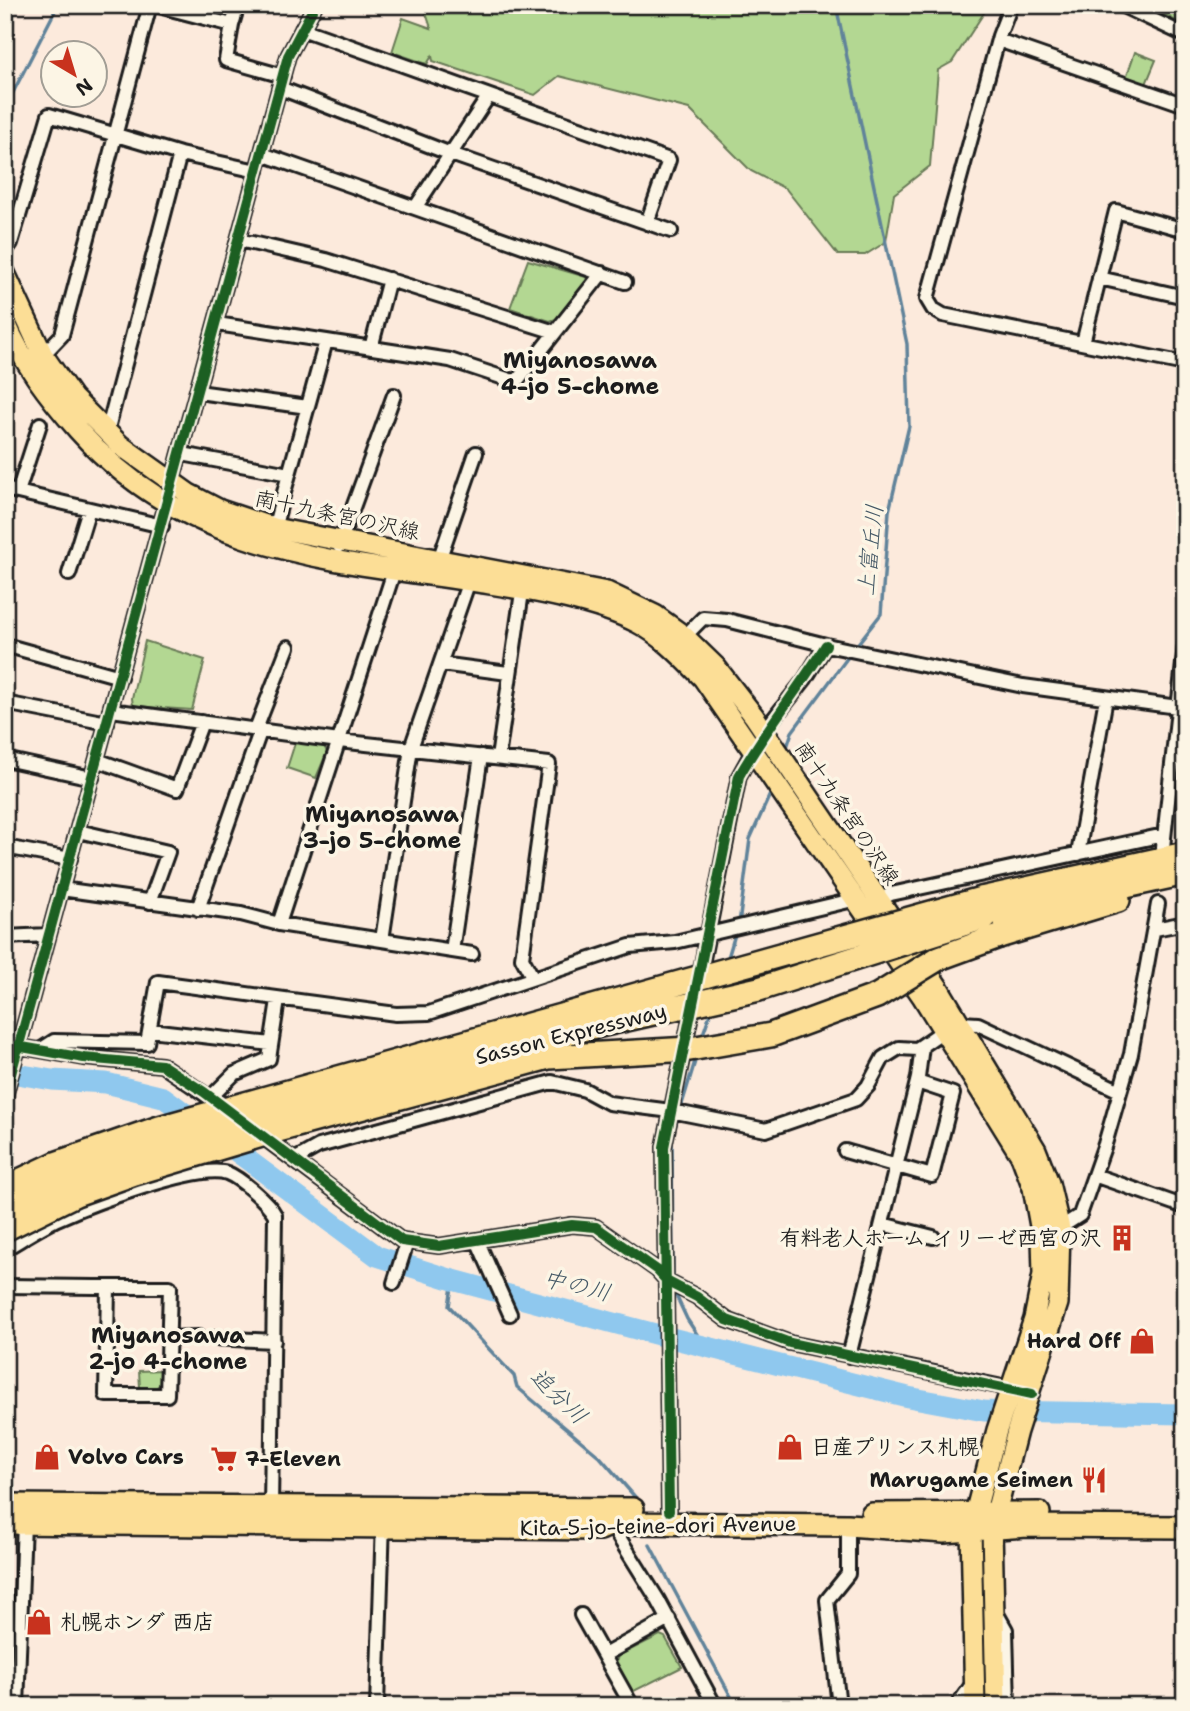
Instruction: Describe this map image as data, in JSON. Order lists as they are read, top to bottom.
{
  "streets": {
    "highway": ["Sasson Expressway", "Kita-5-jo-teine-dori Avenue"],
    "main road": ["南十九条宮の沢線"]
  },
  "crossings": [
    ["南十九条宮の沢線", "Kita-5-jo-teine-dori Avenue"]
  ],
  "districts": ["Miyanosawa 4-jo 5-chome", "Miyanosawa 3-jo 5-chome", "Miyanosawa 2-jo 4-chome"],
  "water": ["上富丘川", "中の川", "追分川"],
  "places": {
    "building": ["有料老人ホーム イリーゼ西宮の沢"],
    "shop": [
      "Hard Off",
      "日産プリンス札幌",
      "Volvo Cars",
      "札幌ホンダ 西店"
    ],
    "supermarket": ["7-Eleven"],
    "restaurant": ["Marugame Seimen"]
  },
  "north": "bottom right"
}
